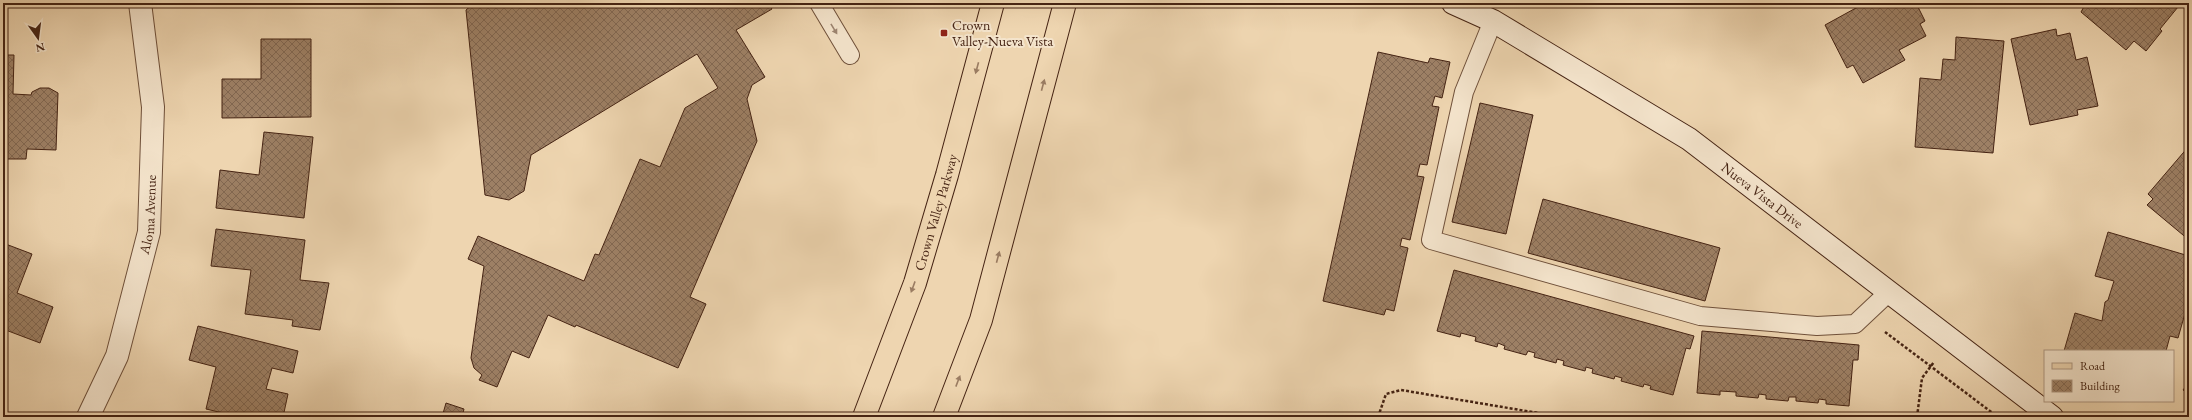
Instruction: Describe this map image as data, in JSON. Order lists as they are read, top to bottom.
{
  "streets": {
    "main road": ["Crown Valley Parkway"],
    "street": ["Nueva Vista Drive", "Aloma Avenue"]
  },
  "places": {
    "transit": ["Crown Valley-Nueva Vista"]
  },
  "legend": ["Road", "Building"],
  "north": "bottom"
}
